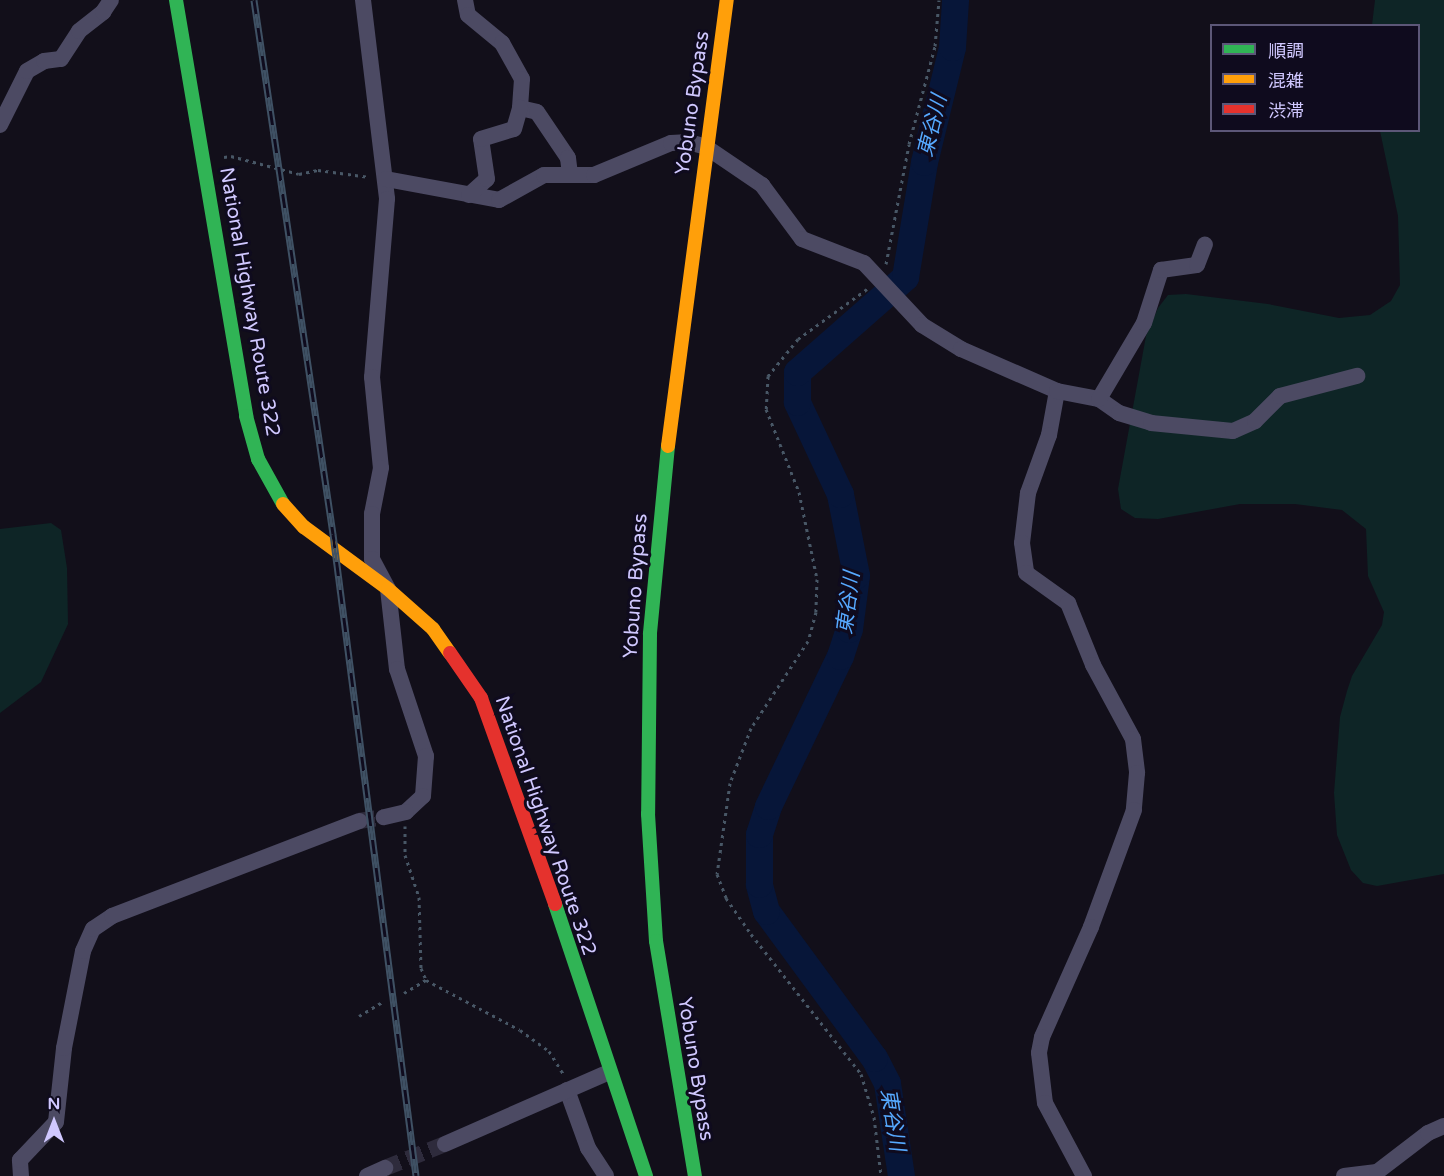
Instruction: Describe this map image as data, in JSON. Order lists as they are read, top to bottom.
{
  "streets": {
    "highway": ["Yobuno Bypass", "National Highway Route 322"]
  },
  "water": ["東谷川"],
  "legend": ["順調", "混雑", "渋滞"],
  "north": "top"
}
